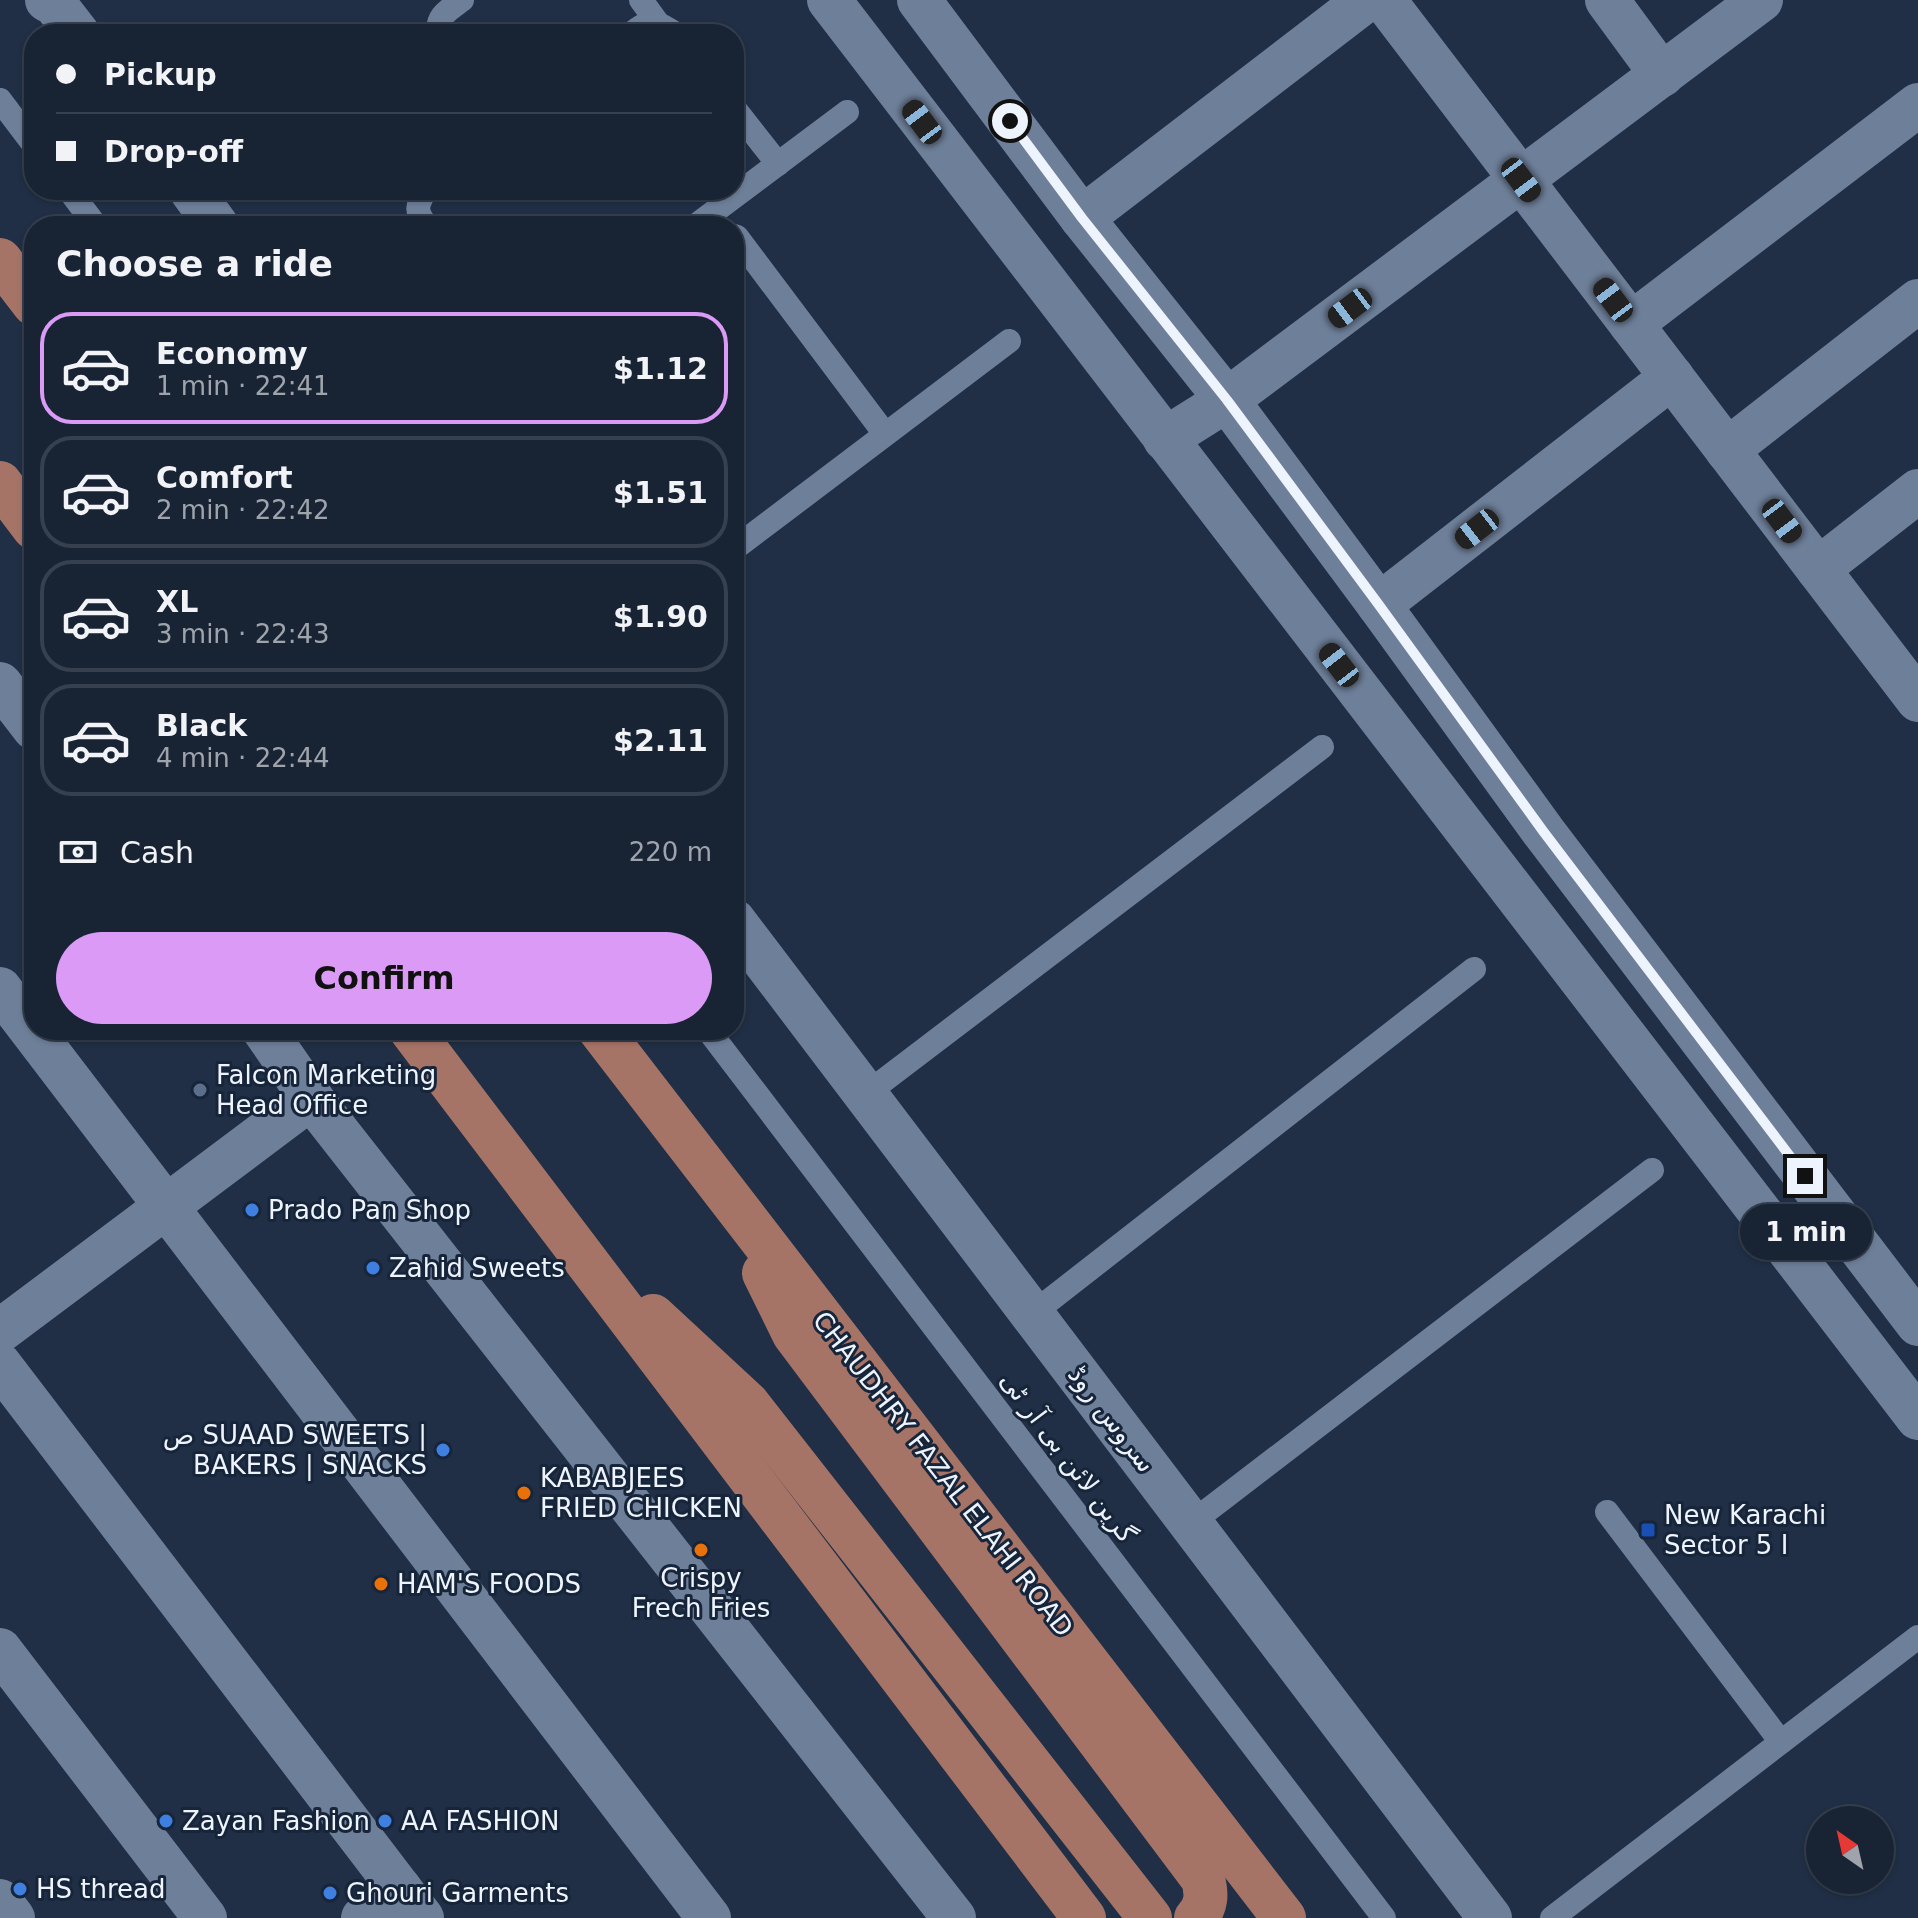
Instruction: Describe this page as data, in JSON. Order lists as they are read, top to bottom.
{
  "streets": {
    "main road": ["CHAUDHRY FAZAL ELAHI ROAD"],
    "street": ["سروس روڈ"],
    "lane": ["گرین لائن بی آر ٹی"]
  },
  "places": {
    "other": [
      "Falcon Marketing Head Office",
      "Prado Pan Shop",
      "Zahid Sweets",
      "ص SUAAD SWEETS | BAKERS | SNACKS",
      "KABABJEES FRIED CHICKEN",
      "Crispy Frech Fries",
      "HAM'S FOODS",
      "Zayan Fashion",
      "AA FASHION",
      "HS thread",
      "Ghouri Garments"
    ],
    "transit": ["New Karachi Sector 5 I"]
  },
  "north": "top left",
  "page": {
    "banner": ["Pickup", "Drop-off"],
    "heading": "Choose a ride",
    "list": [
      {
        "name": "Economy",
        "note": "1 min · 22:41",
        "value": "$1.12"
      },
      {
        "name": "Comfort",
        "note": "2 min · 22:42",
        "value": "$1.51"
      },
      {
        "name": "XL",
        "note": "3 min · 22:43",
        "value": "$1.90"
      },
      {
        "name": "Black",
        "note": "4 min · 22:44",
        "value": "$2.11"
      }
    ],
    "pay": ["Cash", "220 m"],
    "buttons": "Confirm",
    "bubble": "1 min"
  }
}
